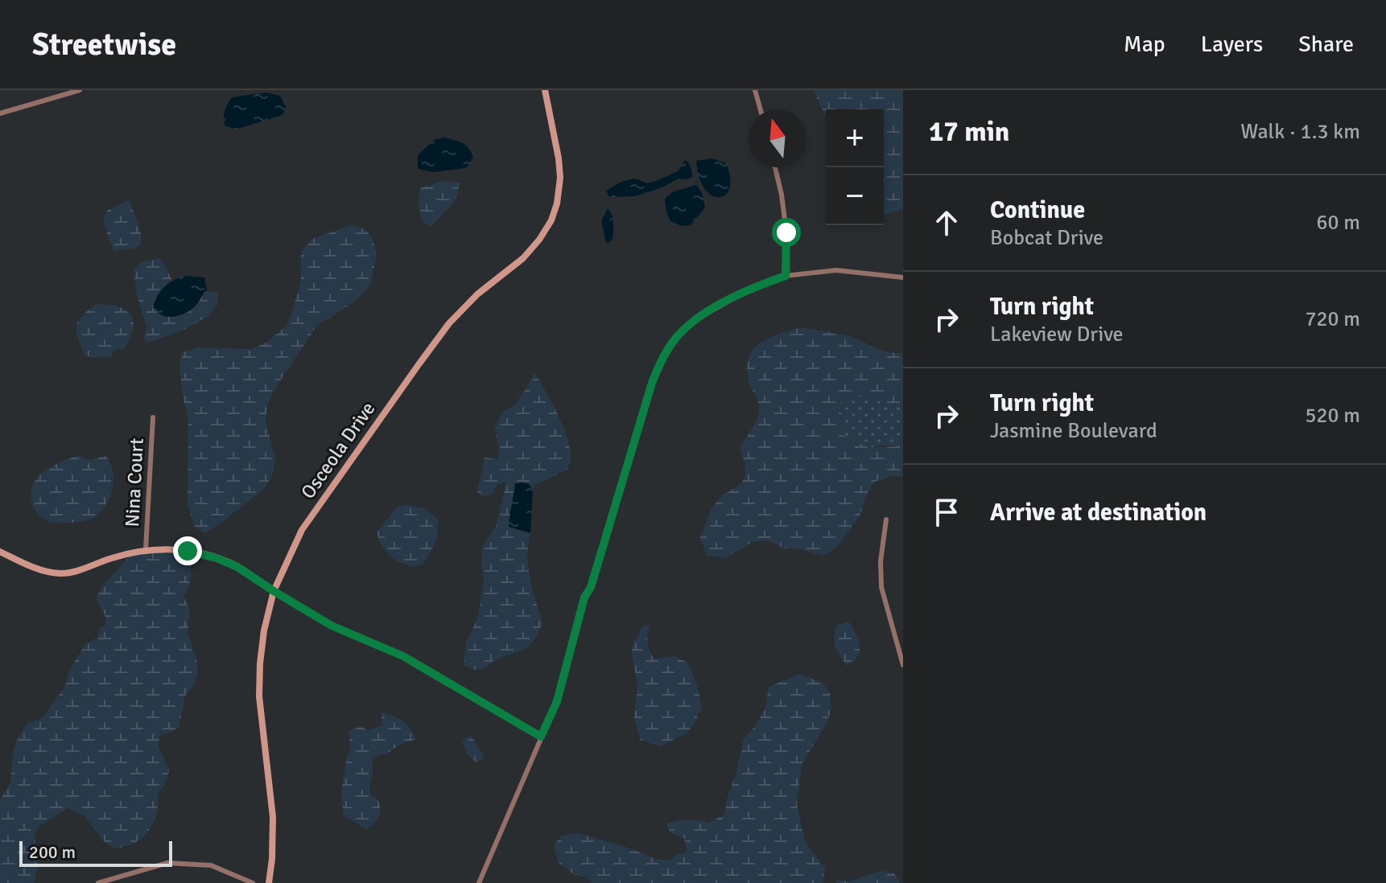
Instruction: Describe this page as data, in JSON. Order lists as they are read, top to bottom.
{
  "streets": {
    "street": ["Osceola Drive", "Nina Court"]
  },
  "scale_bar": "200 m",
  "north": "top",
  "page": {
    "header": "Streetwise",
    "nav": ["Map", "Layers", "Share"],
    "heading": ["17 min", "Walk · 1.3 km"],
    "map_buttons": ["+", "−"],
    "list": [
      ["Continue", "Bobcat Drive", "60 m"],
      ["Turn right", "Lakeview Drive", "720 m"],
      ["Turn right", "Jasmine Boulevard", "520 m"],
      "Arrive at destination"
    ],
    "scale": "200 m"
  }
}
